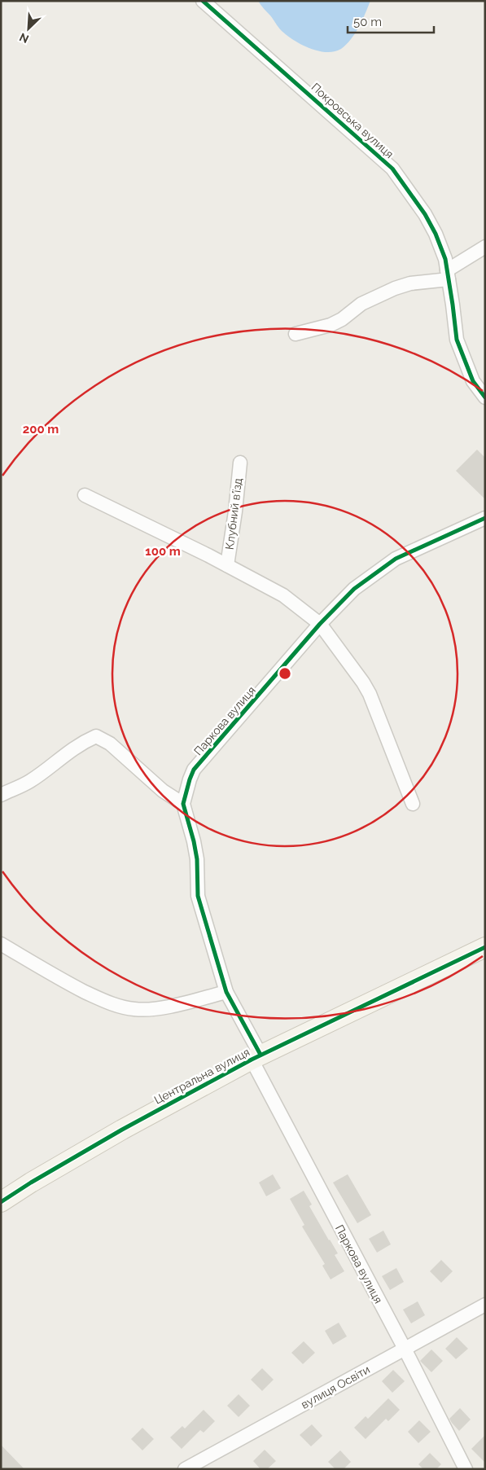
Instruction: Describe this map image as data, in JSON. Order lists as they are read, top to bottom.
{
  "streets": {
    "street": [
      "Покровська вулиця",
      "Клубний в’їзд",
      "Паркова вулиця",
      "Центральна вулиця",
      "вулиця Освіти"
    ]
  },
  "crossings": [
    ["Паркова вулиця", "Центральна вулиця"],
    ["Паркова вулиця", "вулиця Освіти"]
  ],
  "scale_bar": "50 m",
  "north": "bottom left",
  "rings": ["200 m", "100 m"]
}
